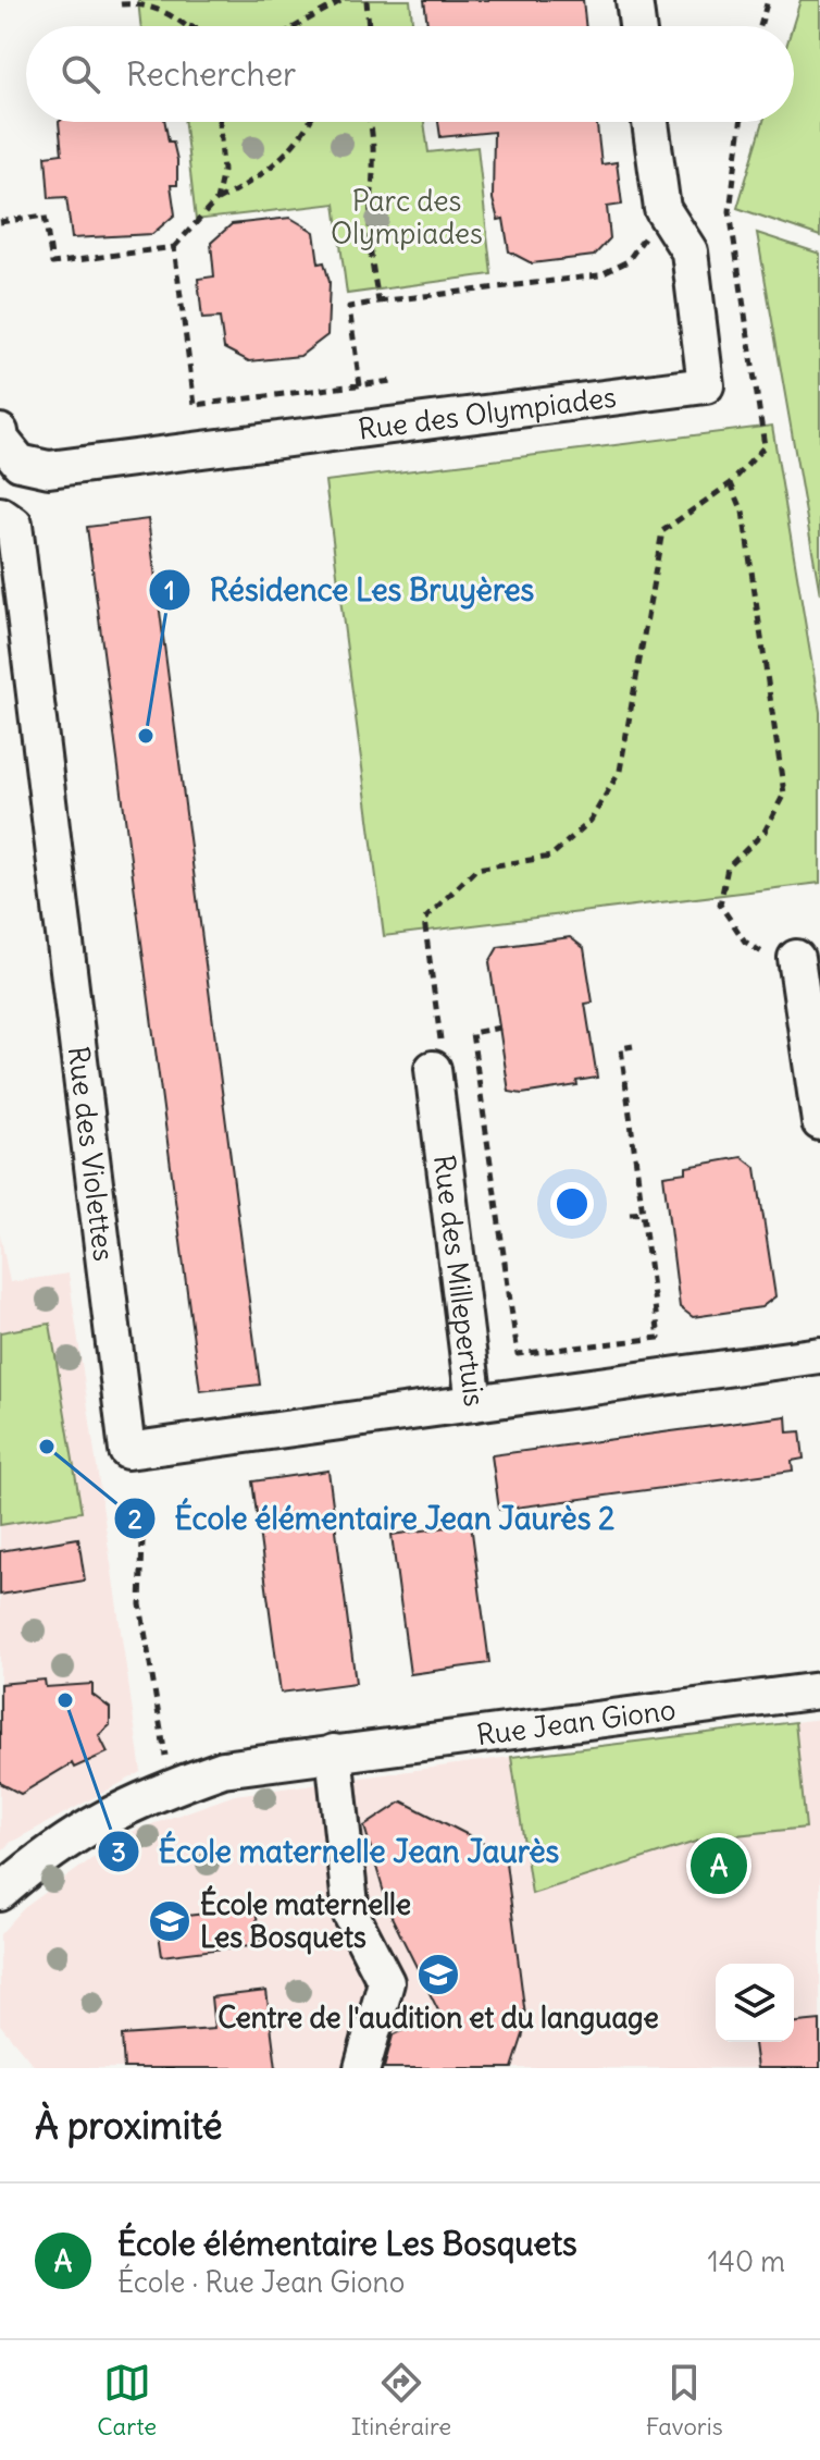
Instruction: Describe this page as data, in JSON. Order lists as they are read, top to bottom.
{
  "streets": {
    "street": [
      "Rue des Olympiades",
      "Rue des Violettes",
      "Rue des Millepertuis",
      "Rue Jean Giono"
    ]
  },
  "crossings": [
    ["Rue des Violettes", "Rue des Millepertuis"]
  ],
  "parks": ["Parc des Olympiades"],
  "places": {
    "other": ["Résidence Les Bruyères", "École élémentaire Jean Jaurès 2", "École maternelle Jean Jaurès"],
    "school or university": ["École maternelle Les Bosquets", "Centre de l'audition et du language"]
  },
  "page": {
    "search": "Rechercher",
    "pins": "A",
    "heading": "À proximité",
    "list": [
      {
        "mark": "A",
        "name": "École élémentaire Les Bosquets",
        "note": "École · Rue Jean Giono",
        "value": "140 m"
      }
    ],
    "nav": ["Carte", "Itinéraire", "Favoris"]
  }
}
